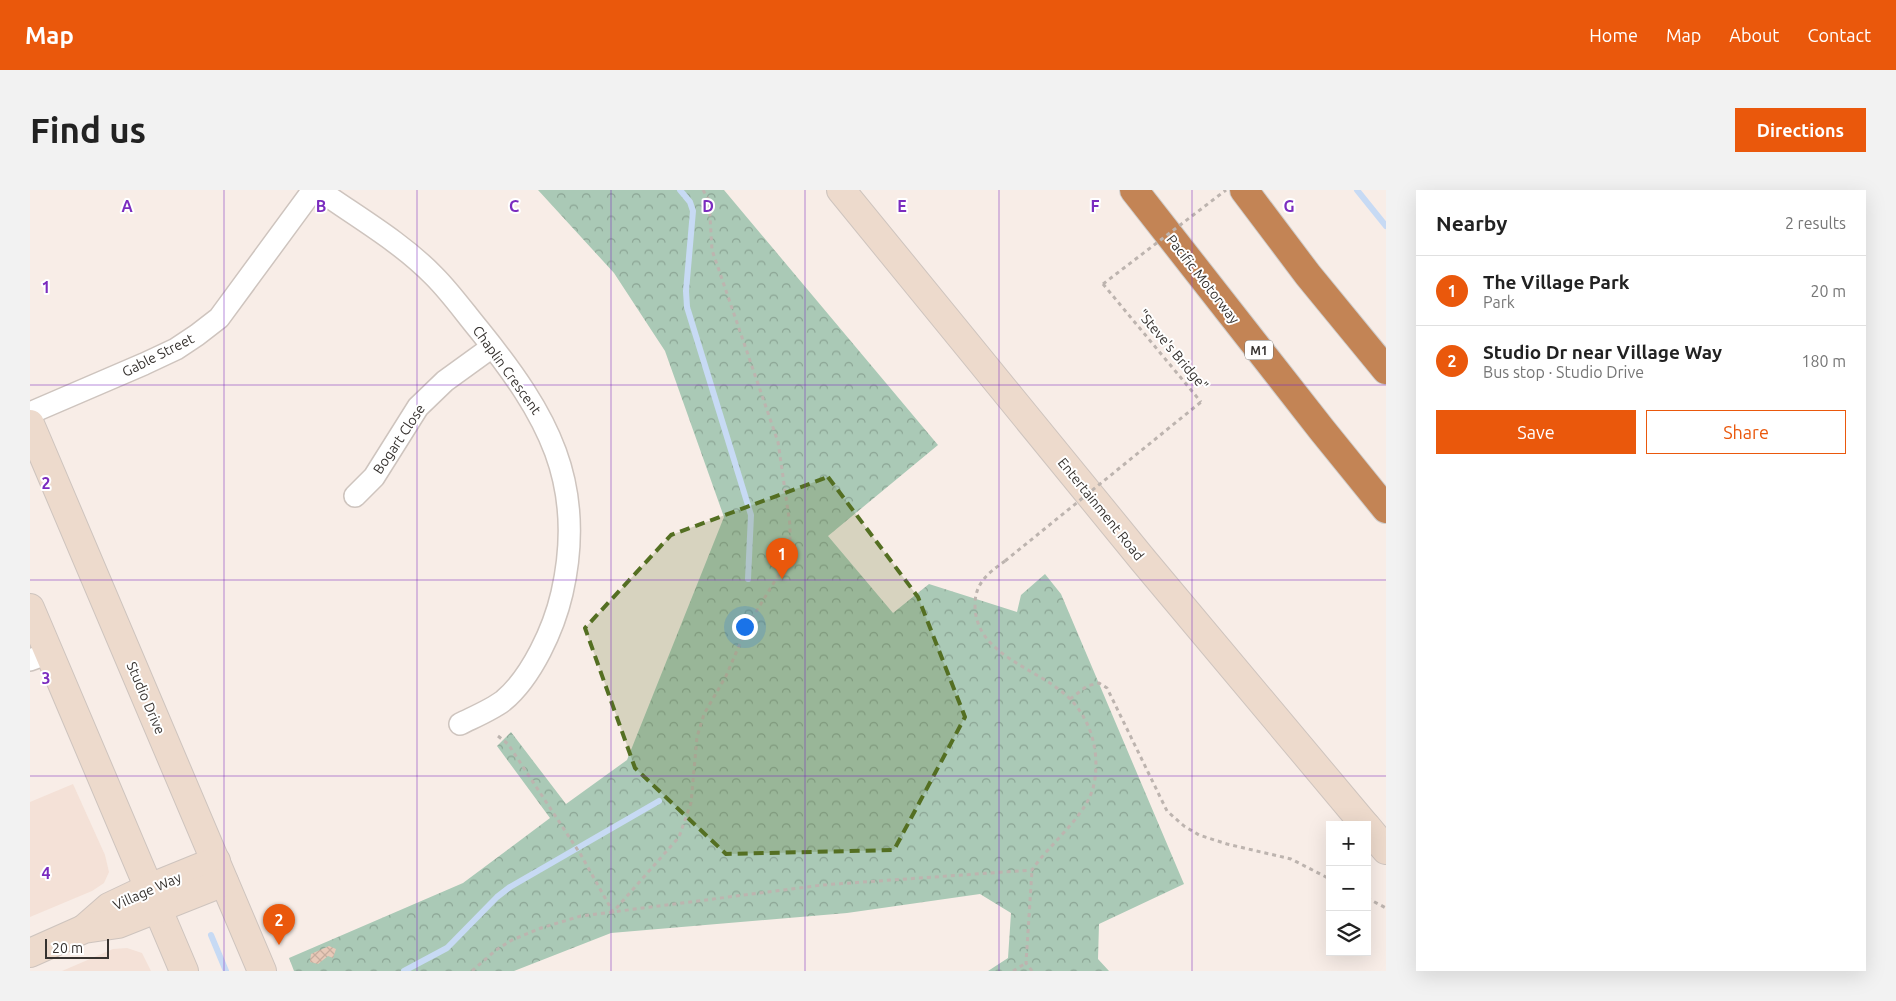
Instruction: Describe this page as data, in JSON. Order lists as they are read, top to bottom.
{
  "streets": {
    "highway": ["Pacific Motorway", "M1"],
    "street": [
      "Gable Street",
      "Chaplin Crescent",
      "Bogart Close",
      "Entertainment Road",
      "Studio Drive",
      "Village Way"
    ],
    "path": ["\"Steve's Bridge\""]
  },
  "crossings": [
    ["Chaplin Crescent", "Bogart Close"],
    ["Studio Drive", "Village Way"]
  ],
  "scale_bar": "20 m",
  "page": {
    "header": "Map",
    "nav": [
      "Home",
      "Map",
      "About",
      "Contact"
    ],
    "buttons": [
      "Directions",
      ["Save", "Share"]
    ],
    "title": "Find us",
    "heading": ["Nearby", "2 results"],
    "list": [
      {
        "mark": "1",
        "name": "The Village Park",
        "note": "Park",
        "value": "20 m"
      },
      {
        "mark": "2",
        "name": "Studio Dr near Village Way",
        "note": "Bus stop · Studio Drive",
        "value": "180 m"
      }
    ],
    "pins": ["1", "2"],
    "map_buttons": ["+", "−"],
    "scale": "20 m"
  },
  "grid": {
    "columns": [
      "A",
      "B",
      "C",
      "D",
      "E",
      "F",
      "G"
    ],
    "rows": [
      "1",
      "2",
      "3",
      "4"
    ]
  }
}
